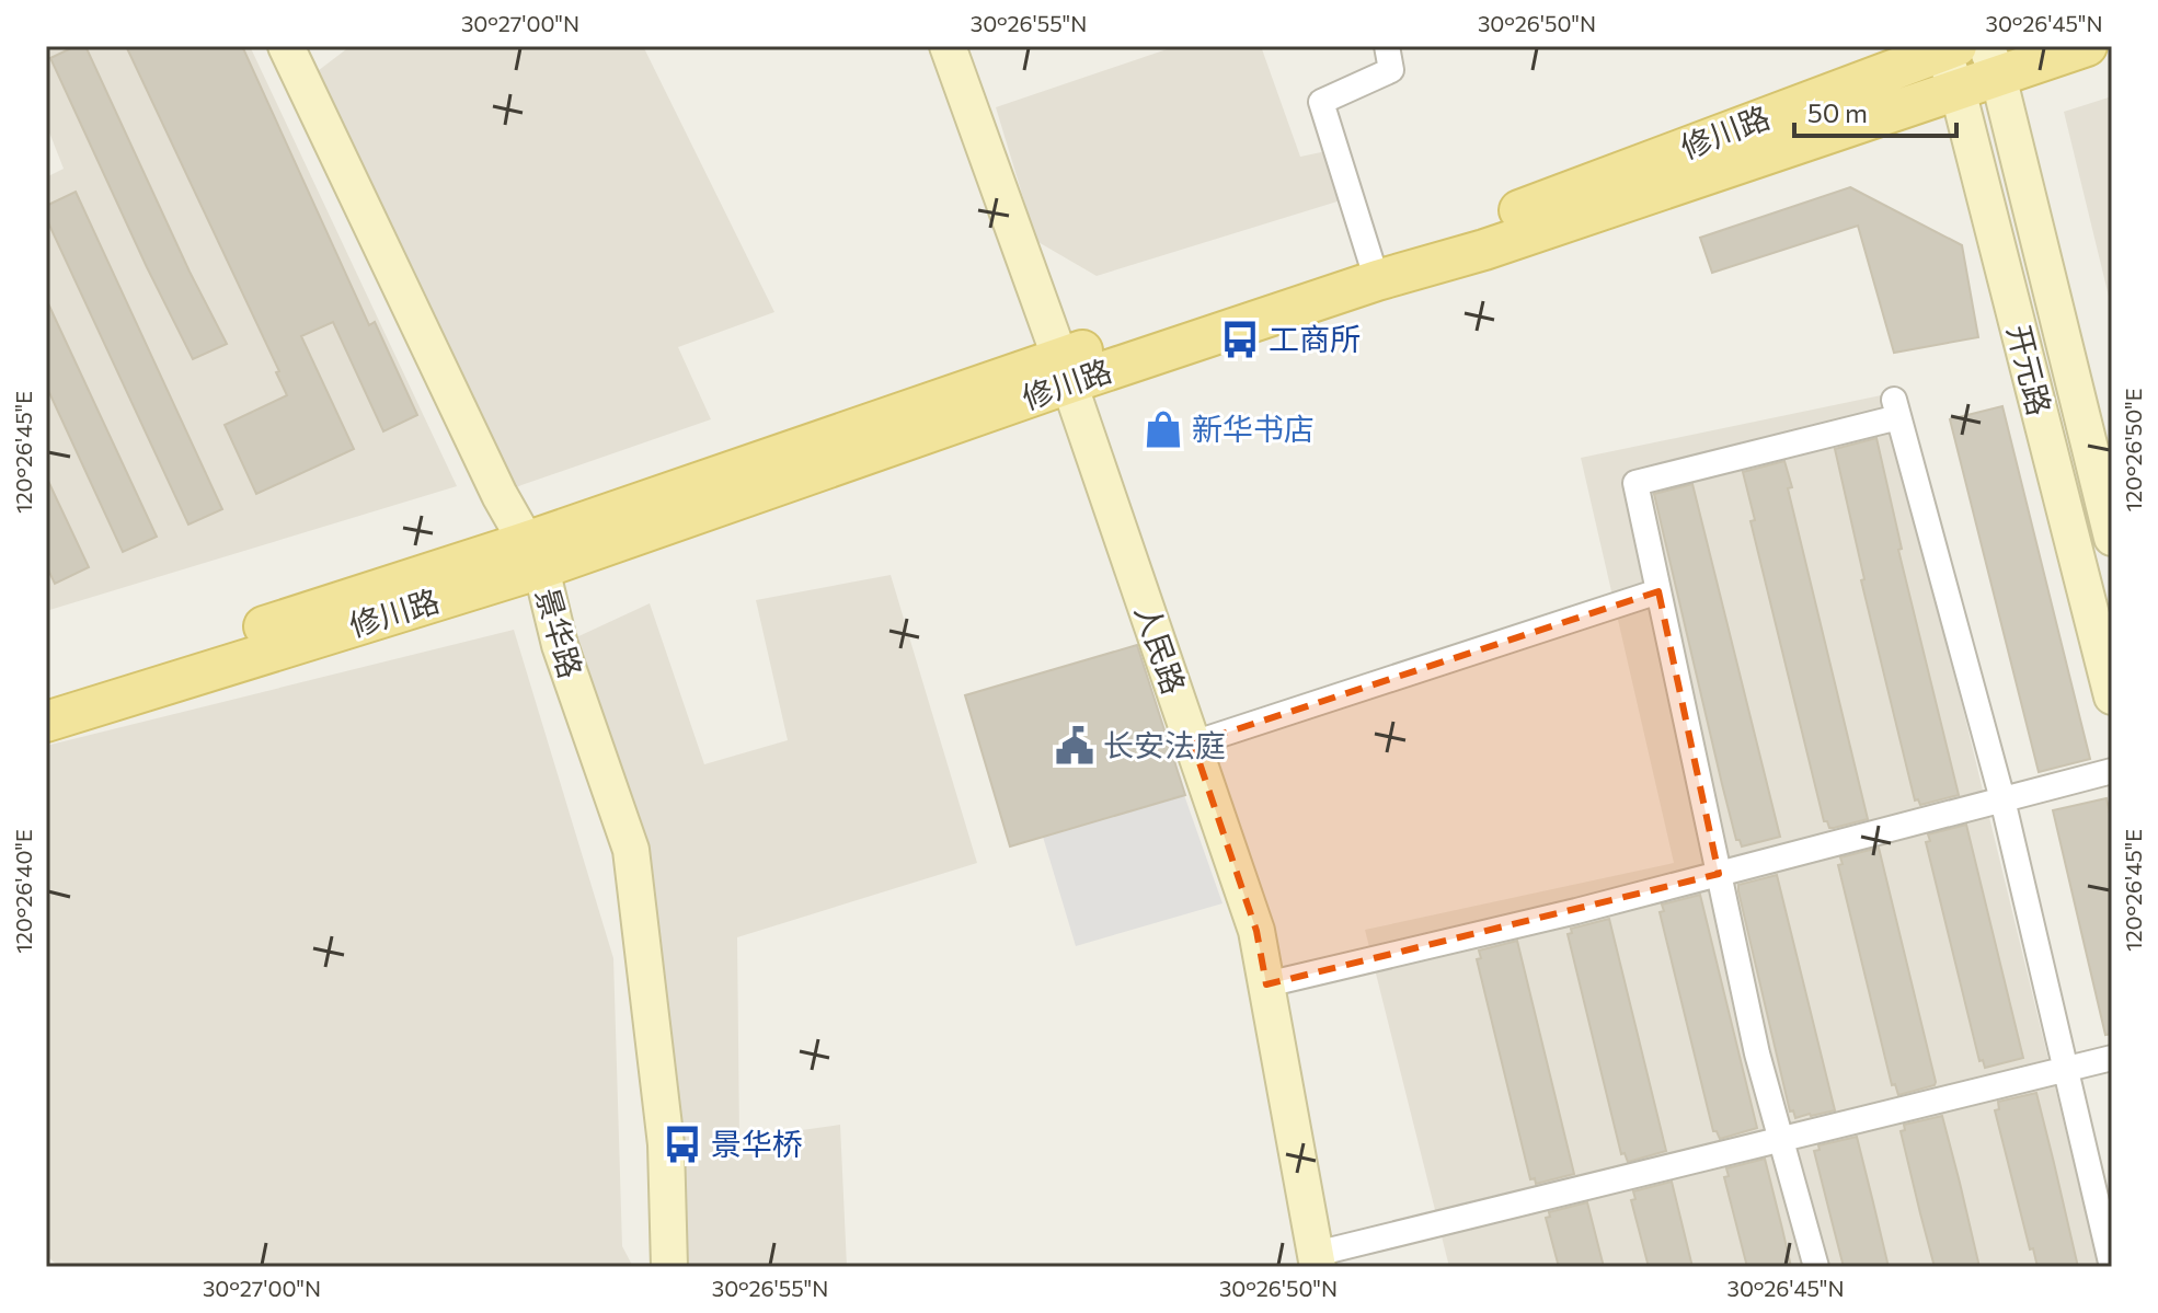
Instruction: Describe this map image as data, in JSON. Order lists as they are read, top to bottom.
{
  "streets": {
    "main road": ["修川路"],
    "street": ["开元路", "景华路", "人民路"]
  },
  "crossings": [
    ["修川路", "开元路"],
    ["修川路", "景华路"],
    ["修川路", "人民路"]
  ],
  "places": {
    "bus stop": ["工商所", "景华桥"],
    "shop": ["新华书店"],
    "public building": ["长安法庭"]
  },
  "scale_bar": "50 m",
  "coordinates": [
    "30°27'00\"N",
    "30°26'55\"N",
    "30°26'50\"N",
    "30°26'45\"N",
    "120°26'50\"E",
    "120°26'45\"E",
    "120°26'40\"E"
  ]
}
